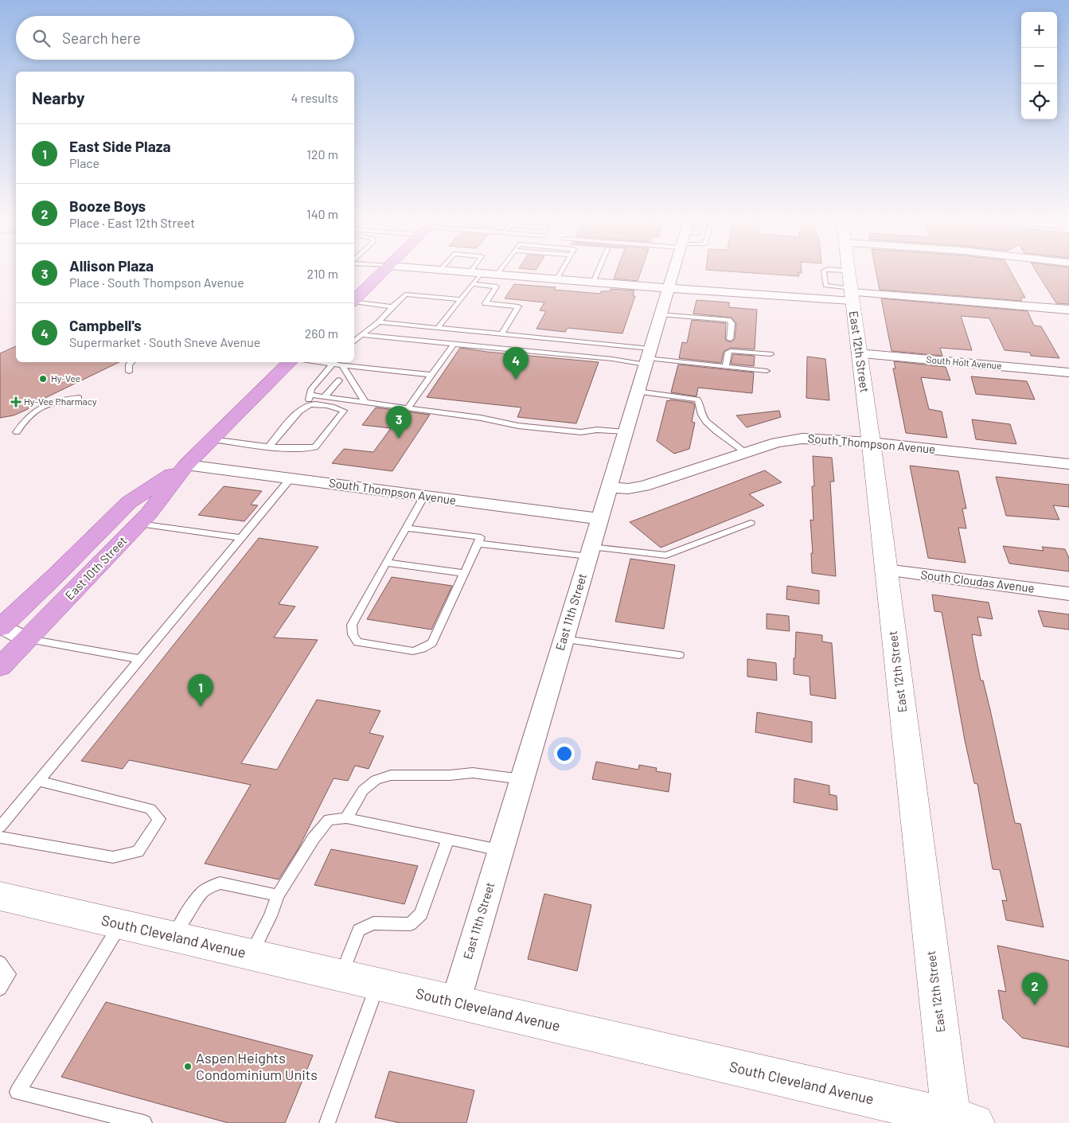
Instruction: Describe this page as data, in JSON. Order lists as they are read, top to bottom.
{
  "streets": {
    "main road": ["East 10th Street"],
    "street": [
      "East 12th Street",
      "South Holt Avenue",
      "South Thompson Avenue",
      "South Cloudas Avenue",
      "East 11th Street",
      "South Cleveland Avenue"
    ]
  },
  "crossings": [
    ["East 12th Street", "South Holt Avenue"],
    ["East 12th Street", "South Thompson Avenue"],
    ["East 12th Street", "South Cloudas Avenue"],
    ["East 12th Street", "South Cleveland Avenue"],
    ["South Thompson Avenue", "East 10th Street"],
    ["South Thompson Avenue", "East 11th Street"],
    ["East 11th Street", "South Cleveland Avenue"]
  ],
  "places": {
    "other": ["Hy-Vee", "Aspen Heights Condominium Units"],
    "health": ["Hy-Vee Pharmacy"]
  },
  "page": {
    "map_buttons": ["+", "−"],
    "search": "Search here",
    "heading": ["Nearby", "4 results"],
    "list": [
      {
        "mark": "1",
        "name": "East Side Plaza",
        "note": "Place",
        "value": "120 m"
      },
      {
        "mark": "2",
        "name": "Booze Boys",
        "note": "Place · East 12th Street",
        "value": "140 m"
      },
      {
        "mark": "3",
        "name": "Allison Plaza",
        "note": "Place · South Thompson Avenue",
        "value": "210 m"
      },
      {
        "mark": "4",
        "name": "Campbell's",
        "note": "Supermarket · South Sneve Avenue",
        "value": "260 m"
      }
    ],
    "pins": [
      "4",
      "3",
      "1",
      "2"
    ]
  }
}
